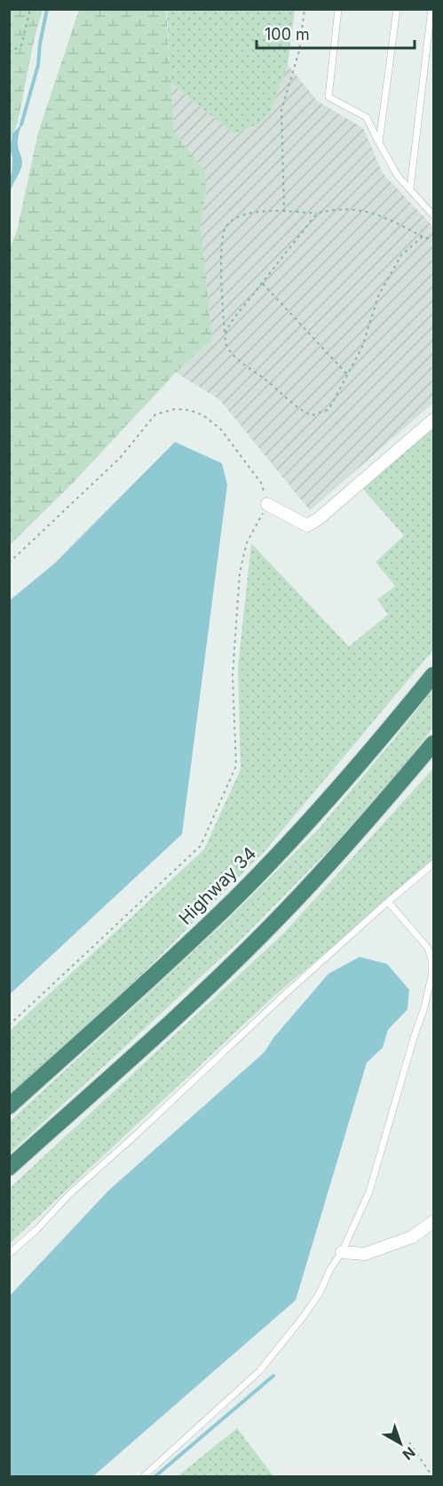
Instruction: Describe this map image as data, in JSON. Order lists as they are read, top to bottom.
{
  "streets": {
    "highway": ["Highway 34"]
  },
  "scale_bar": "100 m",
  "north": "bottom right"
}
